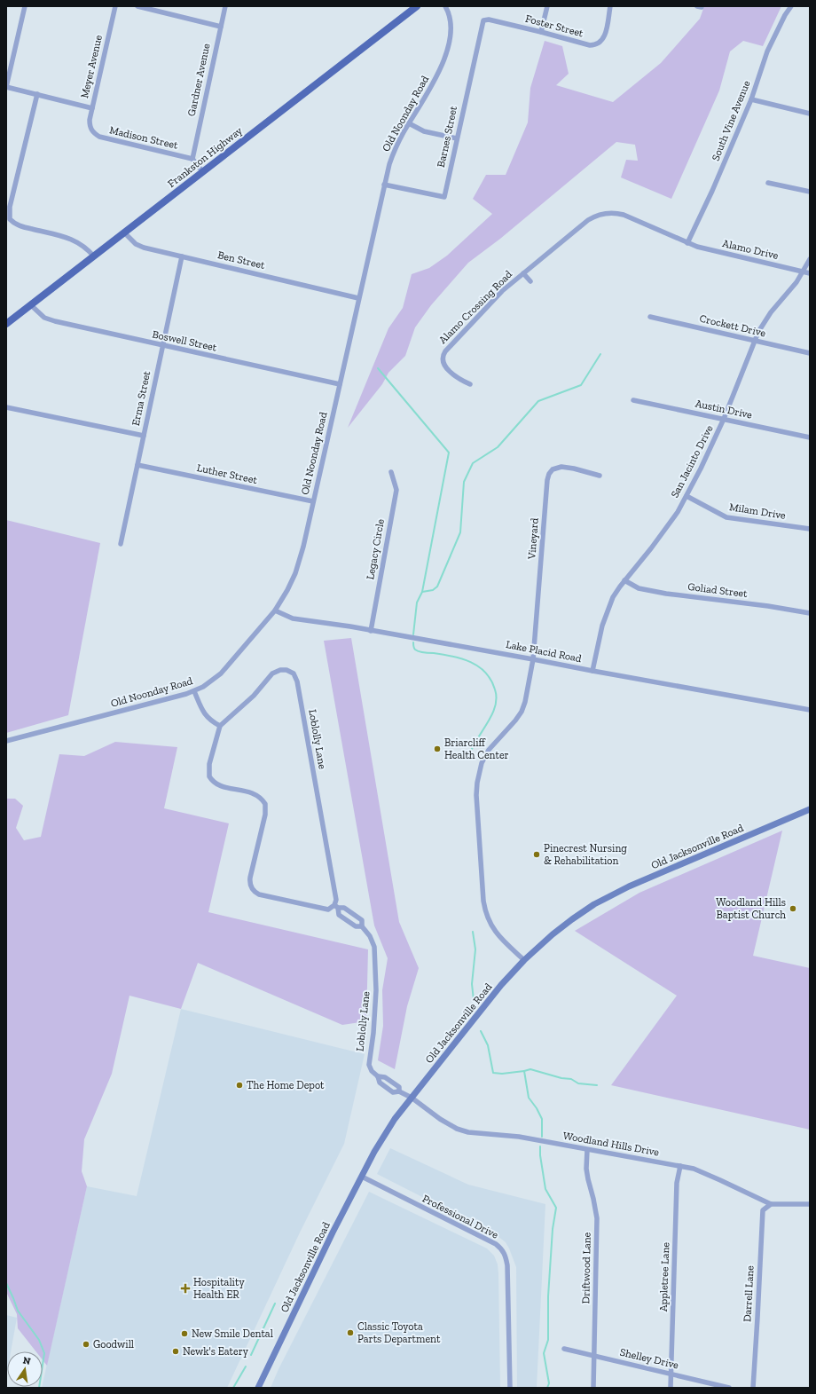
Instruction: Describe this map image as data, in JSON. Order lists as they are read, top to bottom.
{
  "streets": {
    "main road": ["Frankston Highway", "Old Jacksonville Road"],
    "street": [
      "Foster Street",
      "Meyer Avenue",
      "Gardner Avenue",
      "Old Noonday Road",
      "South Vine Avenue",
      "Barnes Street",
      "Madison Street",
      "Alamo Drive",
      "Ben Street",
      "Alamo Crossing Road",
      "Crockett Drive",
      "Boswell Street",
      "Erma Street",
      "Austin Drive",
      "San Jacinto Drive",
      "Luther Street",
      "Milam Drive",
      "Vineyard",
      "Legacy Circle",
      "Goliad Street",
      "Lake Placid Road",
      "Loblolly Lane",
      "Woodland Hills Drive",
      "Professional Drive",
      "Driftwood Lane",
      "Appletree Lane",
      "Darrell Lane",
      "Shelley Drive"
    ]
  },
  "crossings": [
    ["Foster Street", "Barnes Street"],
    ["Meyer Avenue", "Madison Street"],
    ["Gardner Avenue", "Madison Street"],
    ["Old Noonday Road", "Barnes Street"],
    ["Old Noonday Road", "Ben Street"],
    ["Old Noonday Road", "Boswell Street"],
    ["Old Noonday Road", "Luther Street"],
    ["Old Noonday Road", "Lake Placid Road"],
    ["South Vine Avenue", "Alamo Drive"],
    ["South Vine Avenue", "Alamo Crossing Road"],
    ["Frankston Highway", "Ben Street"],
    ["Frankston Highway", "Boswell Street"],
    ["Alamo Drive", "Alamo Crossing Road"],
    ["Alamo Drive", "San Jacinto Drive"],
    ["Ben Street", "Erma Street"],
    ["Crockett Drive", "San Jacinto Drive"],
    ["Boswell Street", "Erma Street"],
    ["Erma Street", "Luther Street"],
    ["Austin Drive", "San Jacinto Drive"],
    ["San Jacinto Drive", "Milam Drive"],
    ["San Jacinto Drive", "Goliad Street"],
    ["San Jacinto Drive", "Lake Placid Road"],
    ["Vineyard", "Lake Placid Road"],
    ["Legacy Circle", "Lake Placid Road"],
    ["Loblolly Lane", "Old Jacksonville Road"],
    ["Loblolly Lane", "Woodland Hills Drive"],
    ["Old Jacksonville Road", "Woodland Hills Drive"],
    ["Old Jacksonville Road", "Professional Drive"],
    ["Woodland Hills Drive", "Driftwood Lane"],
    ["Woodland Hills Drive", "Appletree Lane"],
    ["Woodland Hills Drive", "Darrell Lane"],
    ["Driftwood Lane", "Shelley Drive"],
    ["Appletree Lane", "Shelley Drive"]
  ],
  "places": {
    "other": [
      "Briarcliff Health Center",
      "Pinecrest Nursing & Rehabilitation",
      "Woodland Hills Baptist Church",
      "The Home Depot",
      "Classic Toyota Parts Department",
      "New Smile Dental",
      "Goodwill",
      "Newk's Eatery"
    ],
    "health": ["Hospitality Health ER"]
  },
  "north": "top"
}
